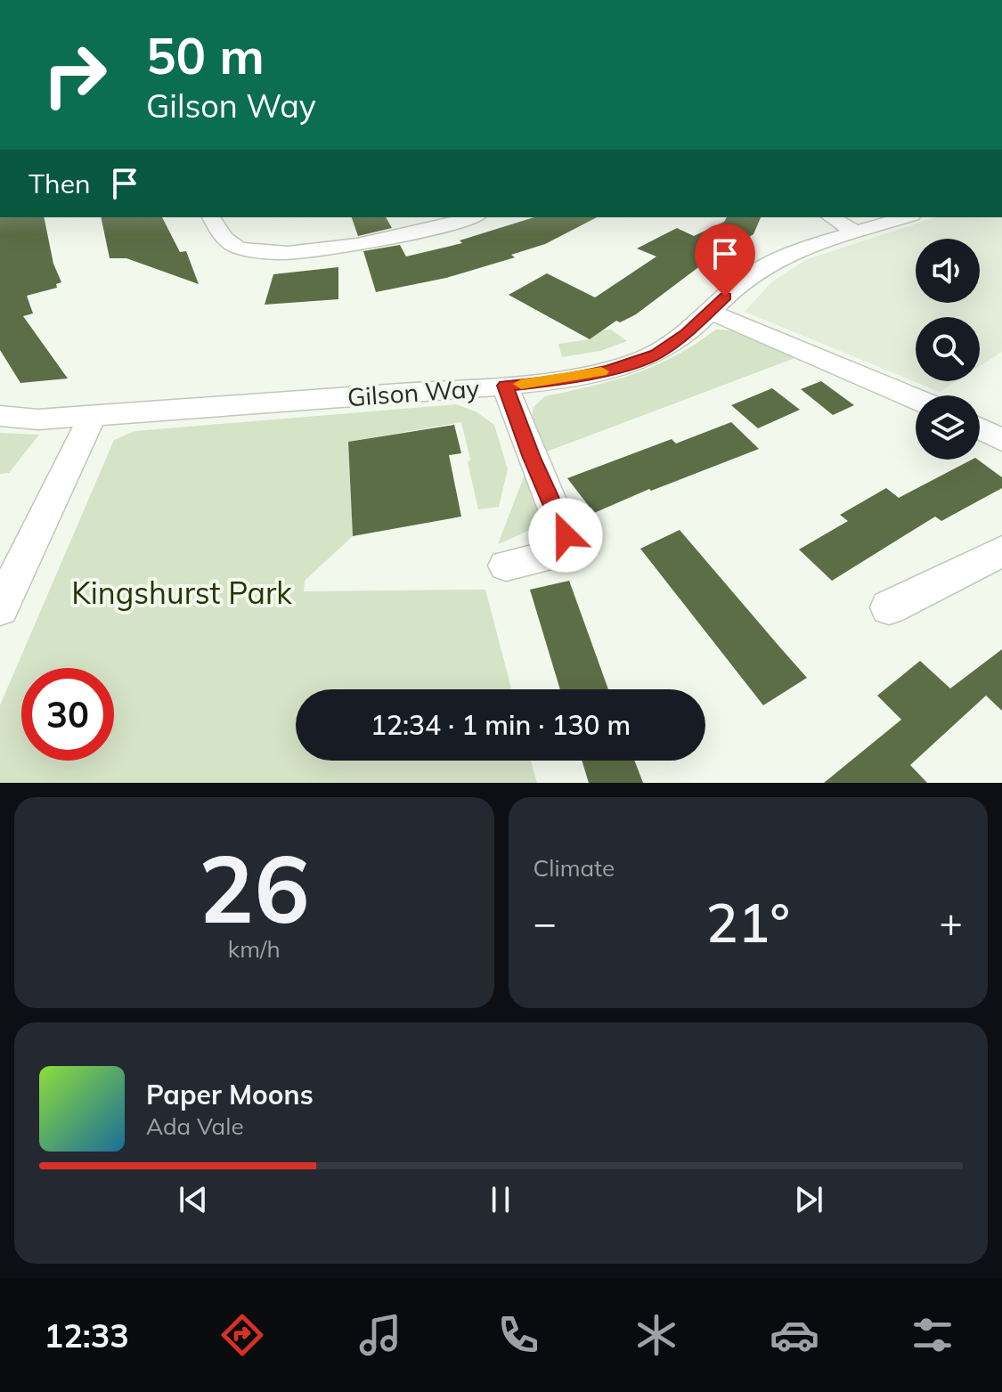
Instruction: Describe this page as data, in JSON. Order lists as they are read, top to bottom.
{
  "streets": {
    "street": ["Gilson Way"]
  },
  "parks": ["Kingshurst Park"],
  "page": {
    "turn": ["50 m", "Gilson Way"],
    "then": "Then",
    "limit": "30",
    "trip": "12:34 · 1 min · 130 m",
    "tile": [
      ["26", "km/h"],
      "Climate"
    ],
    "heat": ["−", "21°", "+"],
    "song": ["Paper Moons", "Ada Vale"],
    "tabs": "12:33"
  }
}
